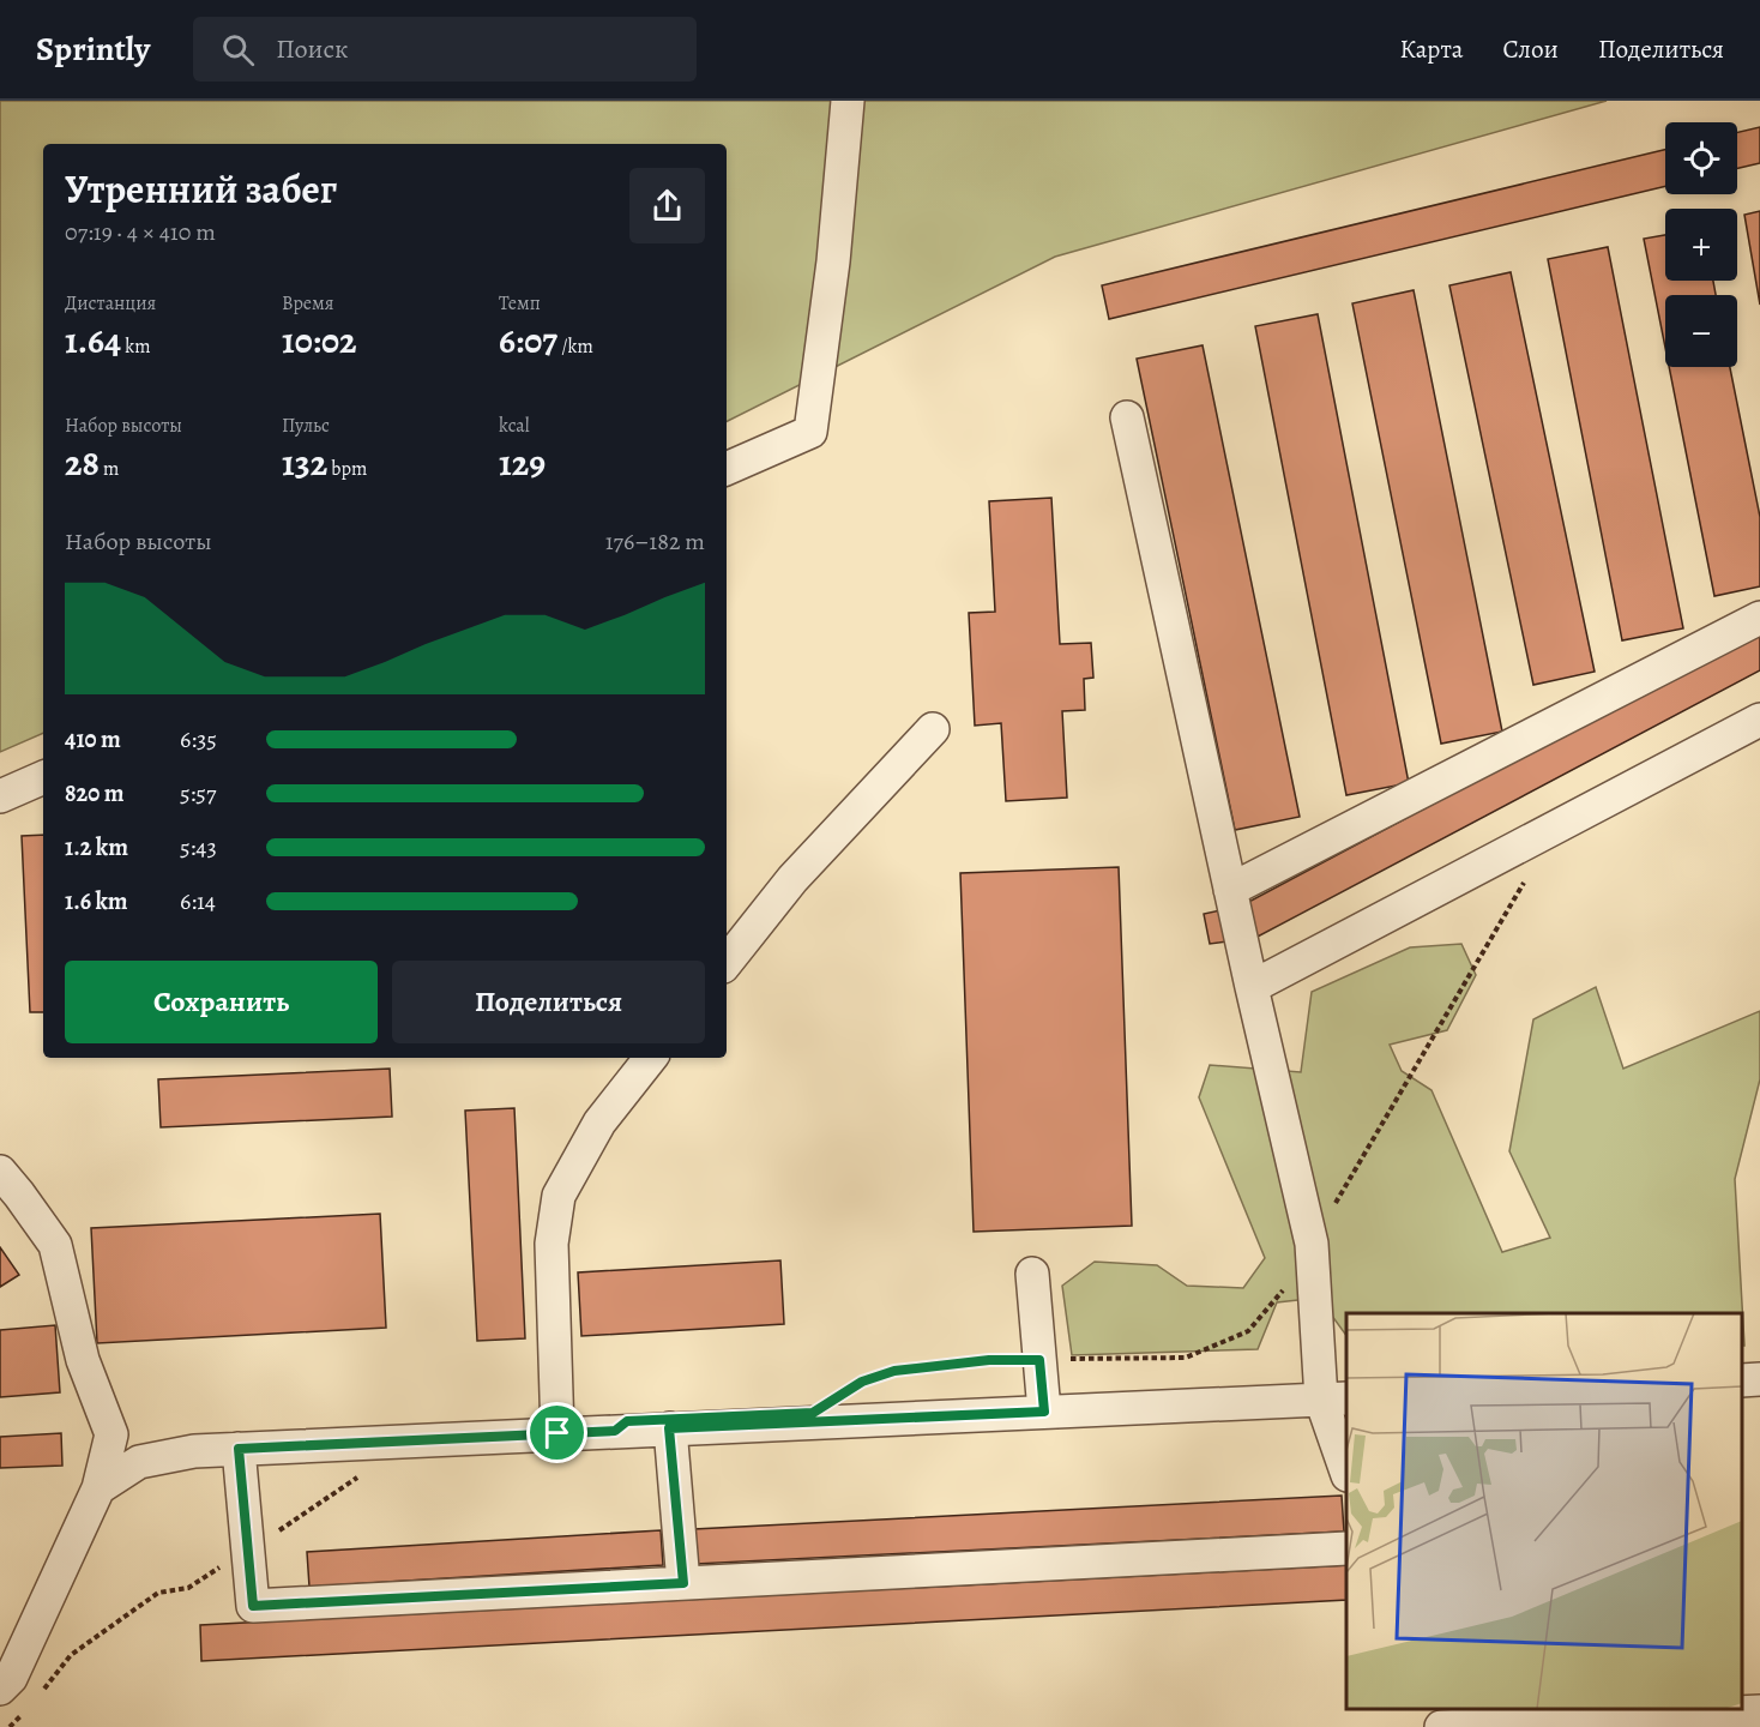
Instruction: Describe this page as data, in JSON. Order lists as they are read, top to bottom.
{
  "page": {
    "header": "Sprintly",
    "search": "Поиск",
    "nav": ["Карта", "Слои", "Поделиться"],
    "map_buttons": ["+", "−"],
    "heading": ["Утренний забег", "07:19 · 4 × 410 m"],
    "stats": [
      ["Дистанция", "1.64 km"],
      ["Время", "10:02"],
      ["Темп", "6:07 /km"],
      ["Набор высоты", "28 m"],
      ["Пульс", "132 bpm"],
      ["kcal", "129"]
    ],
    "chart": ["Набор высоты", "176–182 m"],
    "list": [
      {
        "name": "410 m",
        "note": "6:35"
      },
      {
        "name": "820 m",
        "note": "5:57"
      },
      {
        "name": "1.2 km",
        "note": "5:43"
      },
      {
        "name": "1.6 km",
        "note": "6:14"
      }
    ],
    "buttons": ["Сохранить", "Поделиться"]
  }
}
